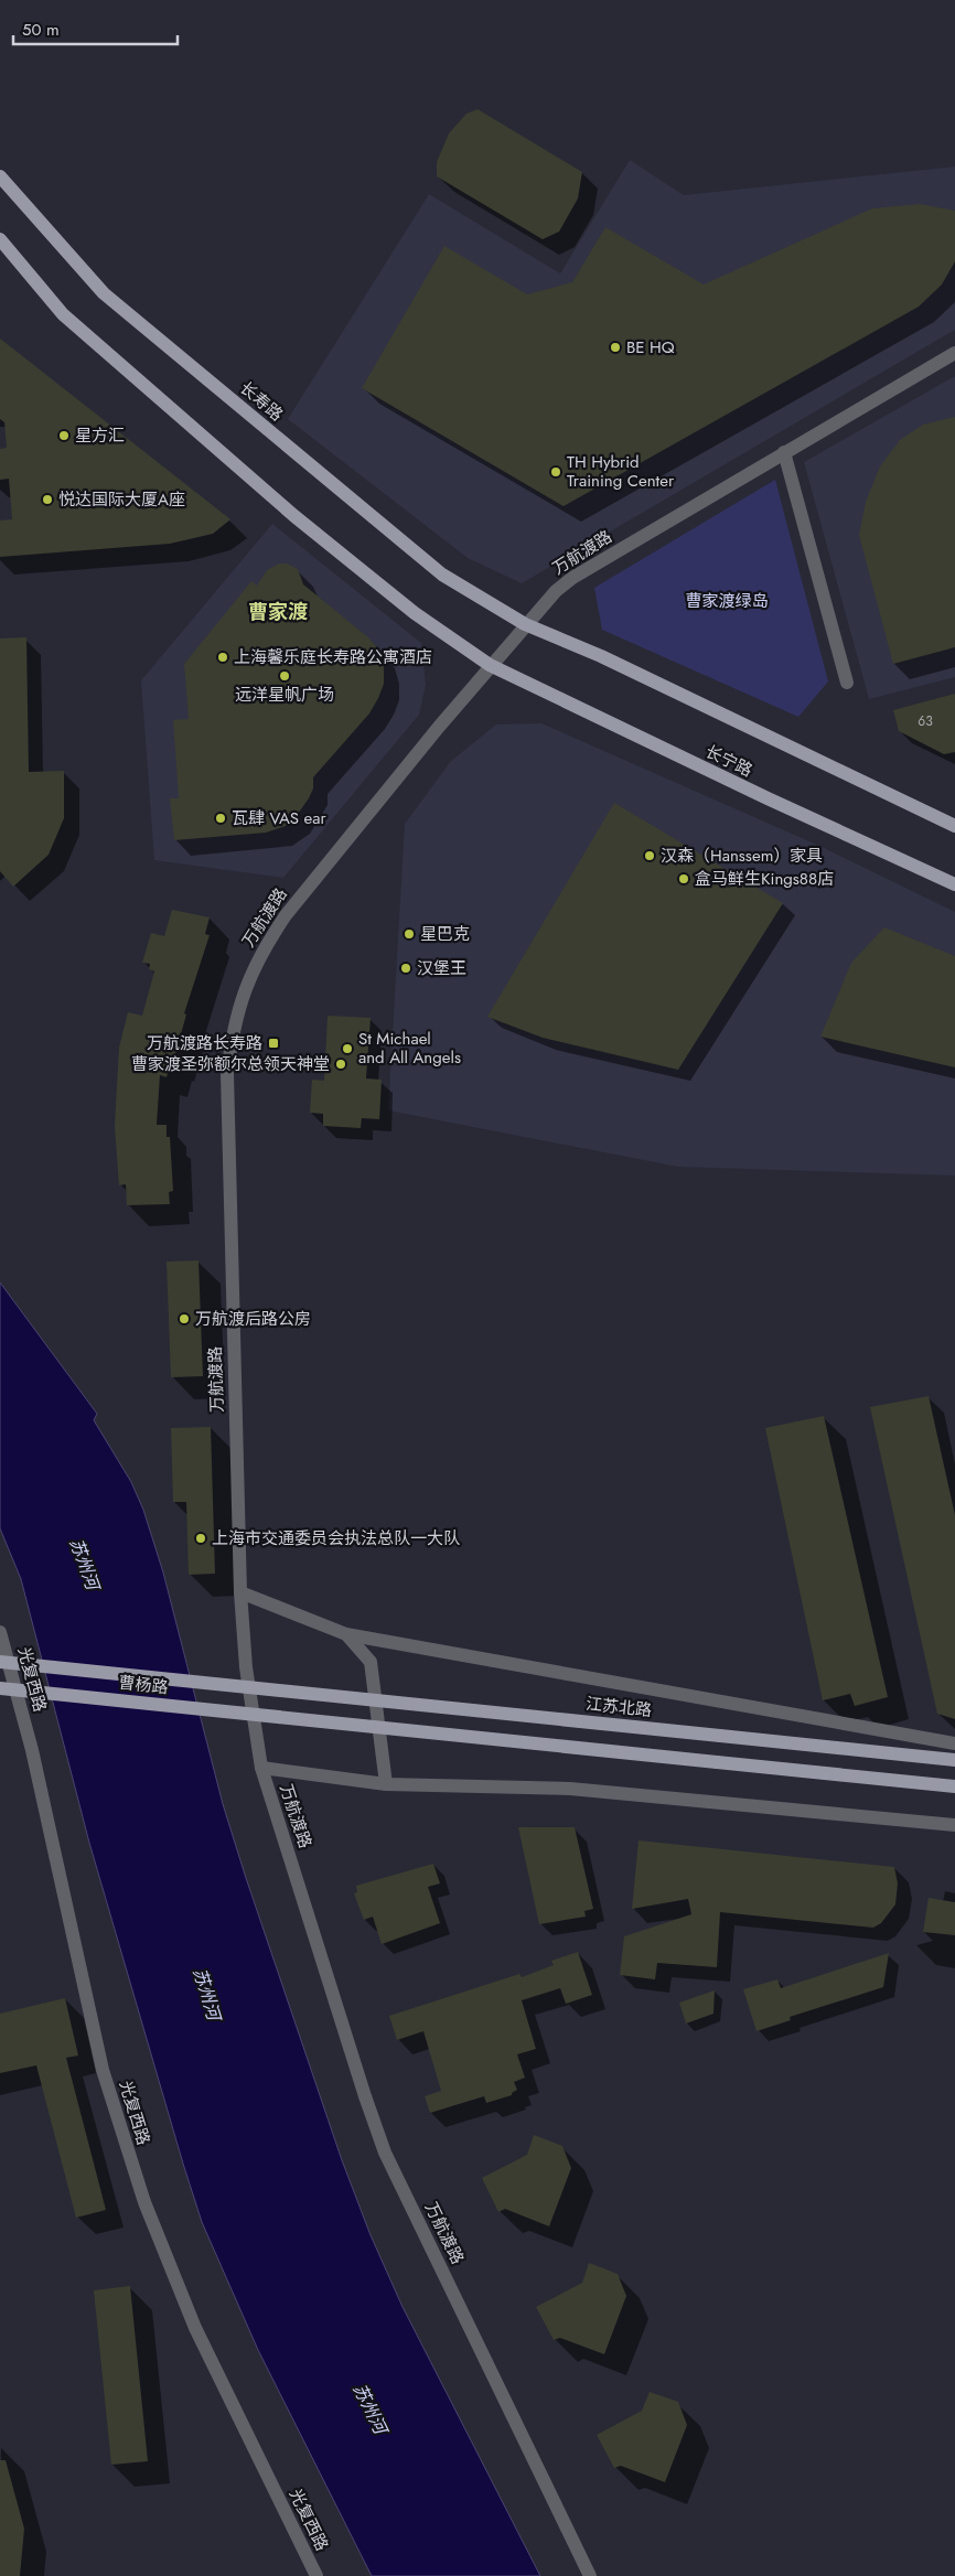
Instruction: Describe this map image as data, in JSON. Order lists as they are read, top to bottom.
{
  "streets": {
    "main road": [
      "长寿路",
      "长宁路",
      "曹杨路",
      "江苏北路"
    ],
    "street": ["万航渡路", "光复西路"]
  },
  "crossings": [
    ["长寿路", "万航渡路"],
    ["万航渡路", "长宁路"],
    ["曹杨路", "江苏北路"]
  ],
  "districts": ["曹家渡"],
  "water": ["苏州河"],
  "parks": ["曹家渡绿岛"],
  "places": {
    "other": [
      "BE HQ",
      "星方汇",
      "TH Hybrid Training Center",
      "悦达国际大厦A座",
      "上海馨乐庭长寿路公寓酒店",
      "远洋星帆广场",
      "瓦肆 VAS ear",
      "汉森（Hanssem）家具",
      "盒马鲜生Kings88店",
      "星巴克",
      "汉堡王",
      "St Michael and All Angels",
      "曹家渡圣弥额尔总领天神堂",
      "万航渡后路公房",
      "上海市交通委员会执法总队一大队"
    ],
    "transit": ["万航渡路长寿路"]
  },
  "house_numbers": ["63"],
  "scale_bar": "50 m"
}
